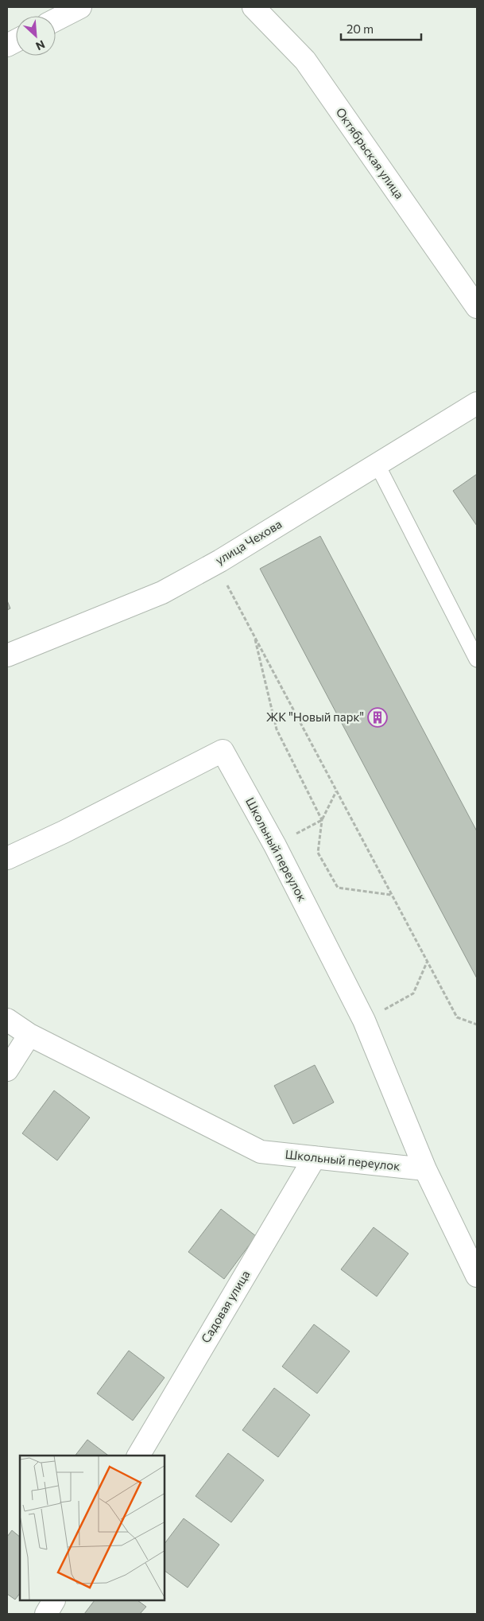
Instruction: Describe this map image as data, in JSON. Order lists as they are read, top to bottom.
{
  "streets": {
    "street": [
      "Октябрьская улица",
      "улица Чехова",
      "Школьный переулок",
      "Садовая улица"
    ]
  },
  "crossings": [
    ["Школьный переулок", "Садовая улица"]
  ],
  "places": {
    "building": ["ЖК \"Новый парк\""]
  },
  "scale_bar": "20 m",
  "north": "bottom right"
}
